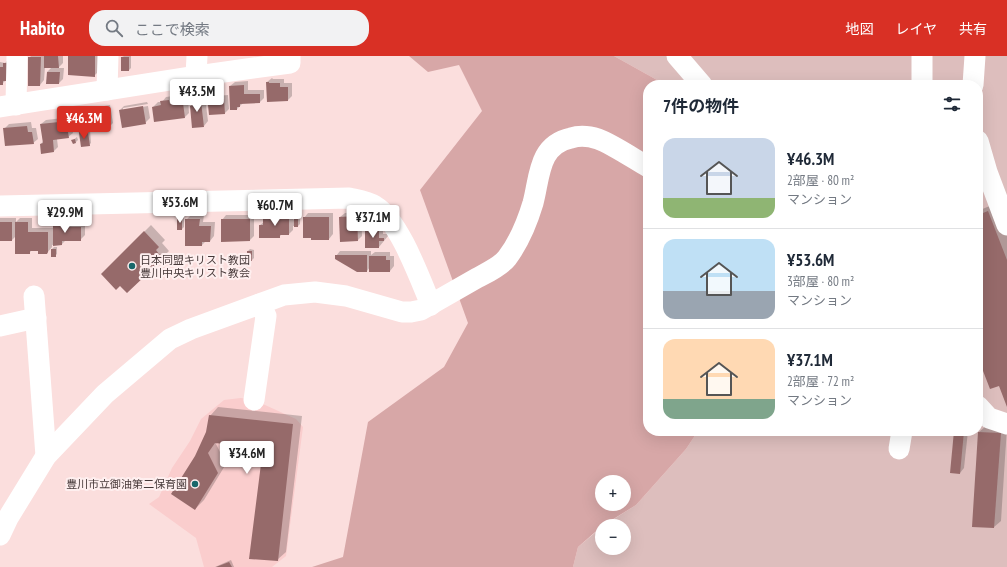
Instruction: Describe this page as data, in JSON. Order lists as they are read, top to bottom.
{
  "places": ["日本同盟キリスト教団 豊川中央キリスト教会", "豊川市立御油第二保育園"],
  "page": {
    "header": "Habito",
    "search": "ここで検索",
    "nav": ["地図", "レイヤ", "共有"],
    "price": [
      "¥43.5M",
      "¥46.3M",
      "¥53.6M",
      "¥60.7M",
      "¥29.9M",
      "¥37.1M",
      "¥34.6M"
    ],
    "heading": "7件の物件",
    "list": [
      {
        "name": "¥46.3M",
        "note": "2部屋 · 80 m² · マンション"
      },
      {
        "name": "¥53.6M",
        "note": "3部屋 · 80 m² · マンション"
      },
      {
        "name": "¥37.1M",
        "note": "2部屋 · 72 m² · マンション"
      }
    ],
    "map_buttons": ["+", "−"]
  }
}
